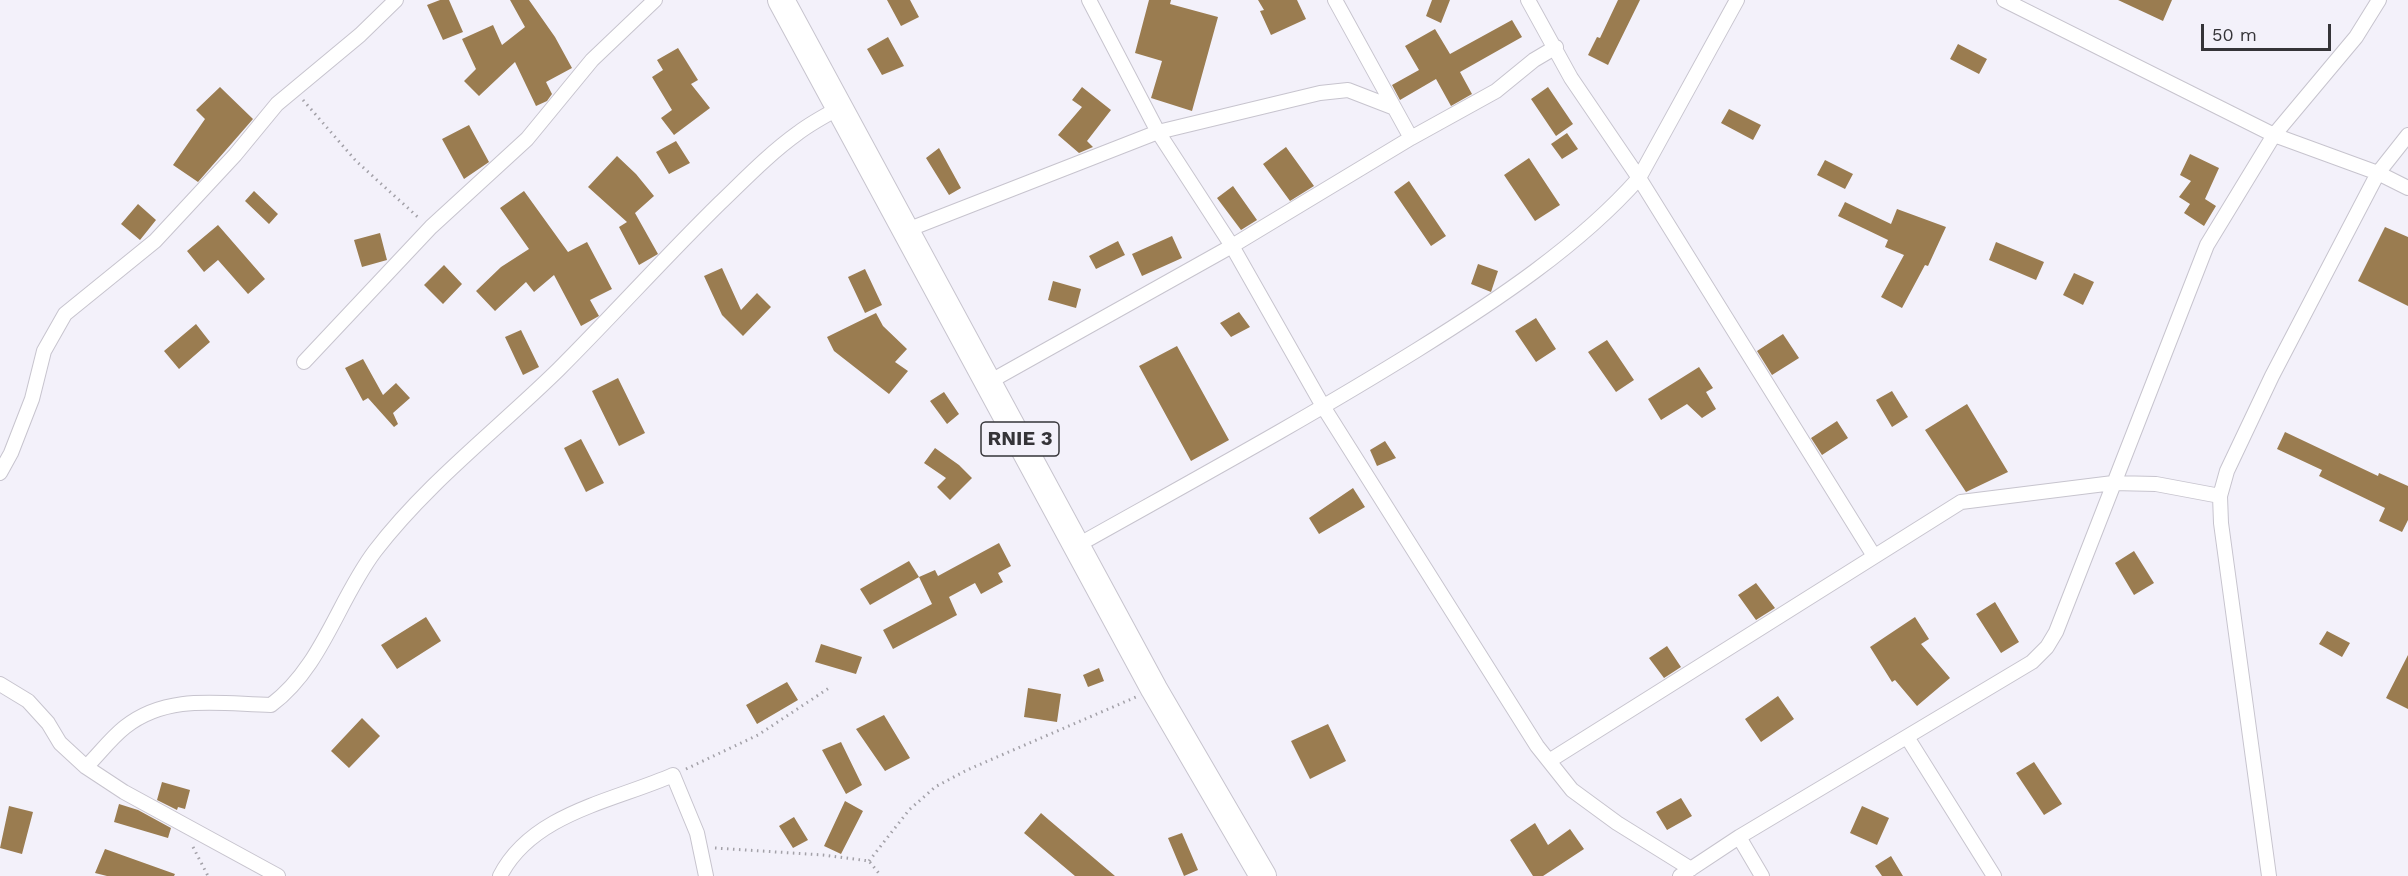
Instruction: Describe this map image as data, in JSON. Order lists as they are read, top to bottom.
{
  "streets": {
    "highway": ["RNIE 3"]
  },
  "scale_bar": "50 m"
}
